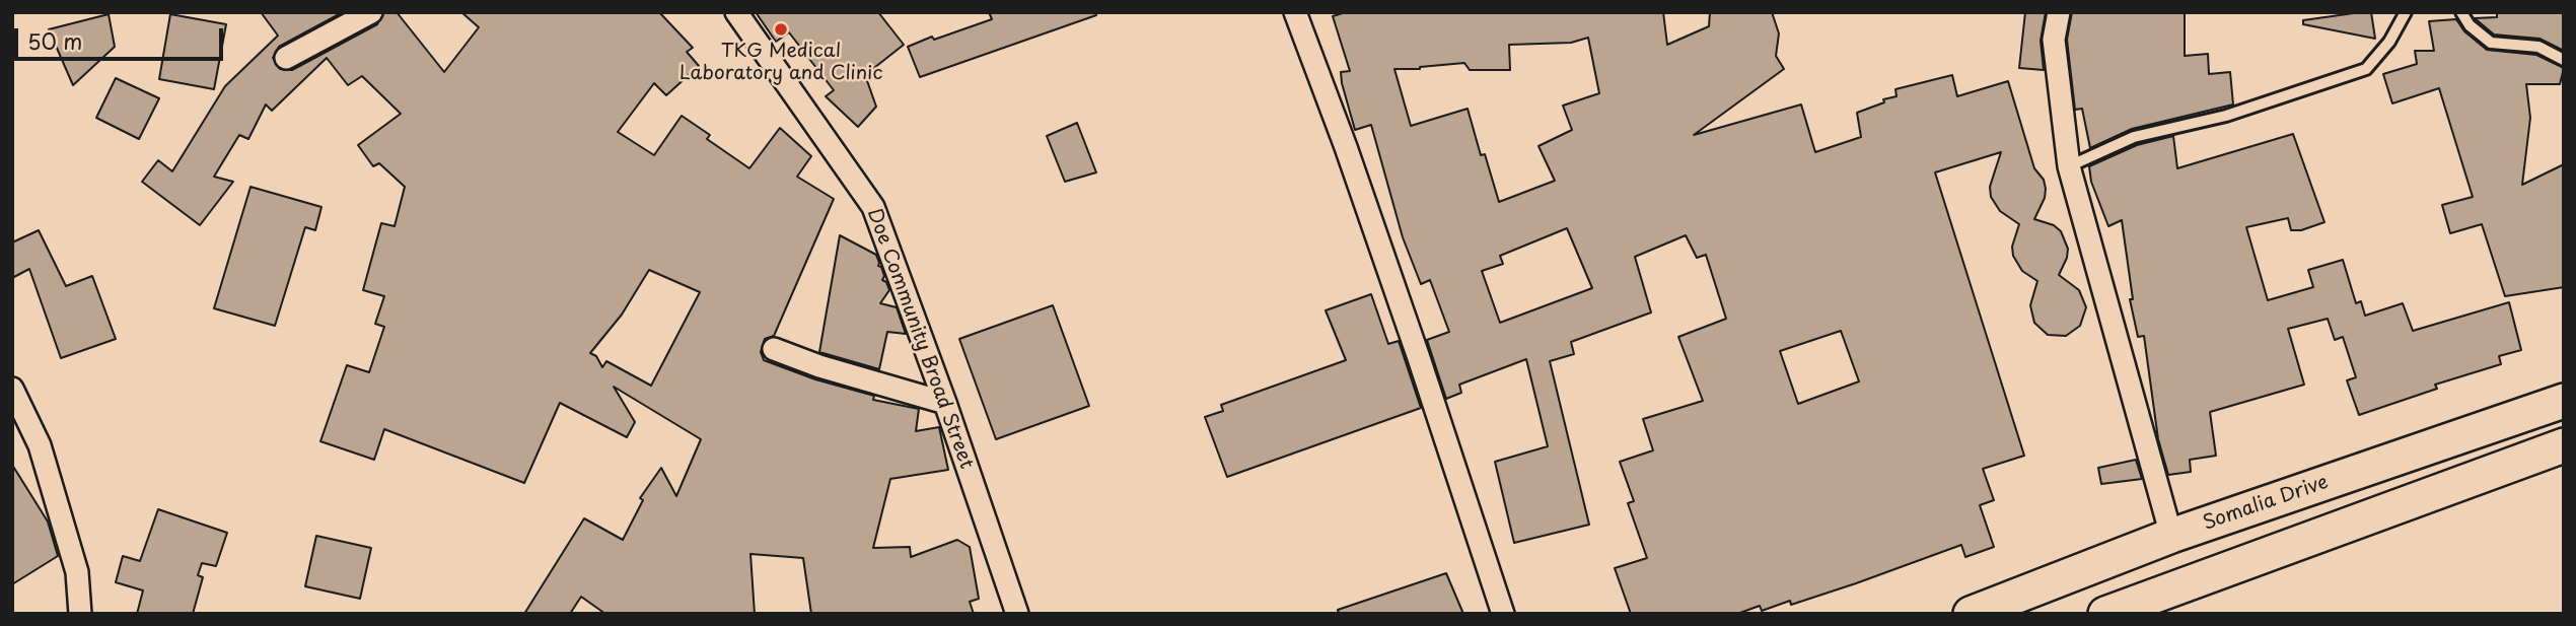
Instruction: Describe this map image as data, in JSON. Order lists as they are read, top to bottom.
{
  "streets": {
    "main road": ["Somalia Drive"],
    "street": ["Doe Community Broad Street"]
  },
  "places": ["TKG Medical Laboratory and Clinic"],
  "scale_bar": "50 m"
}
